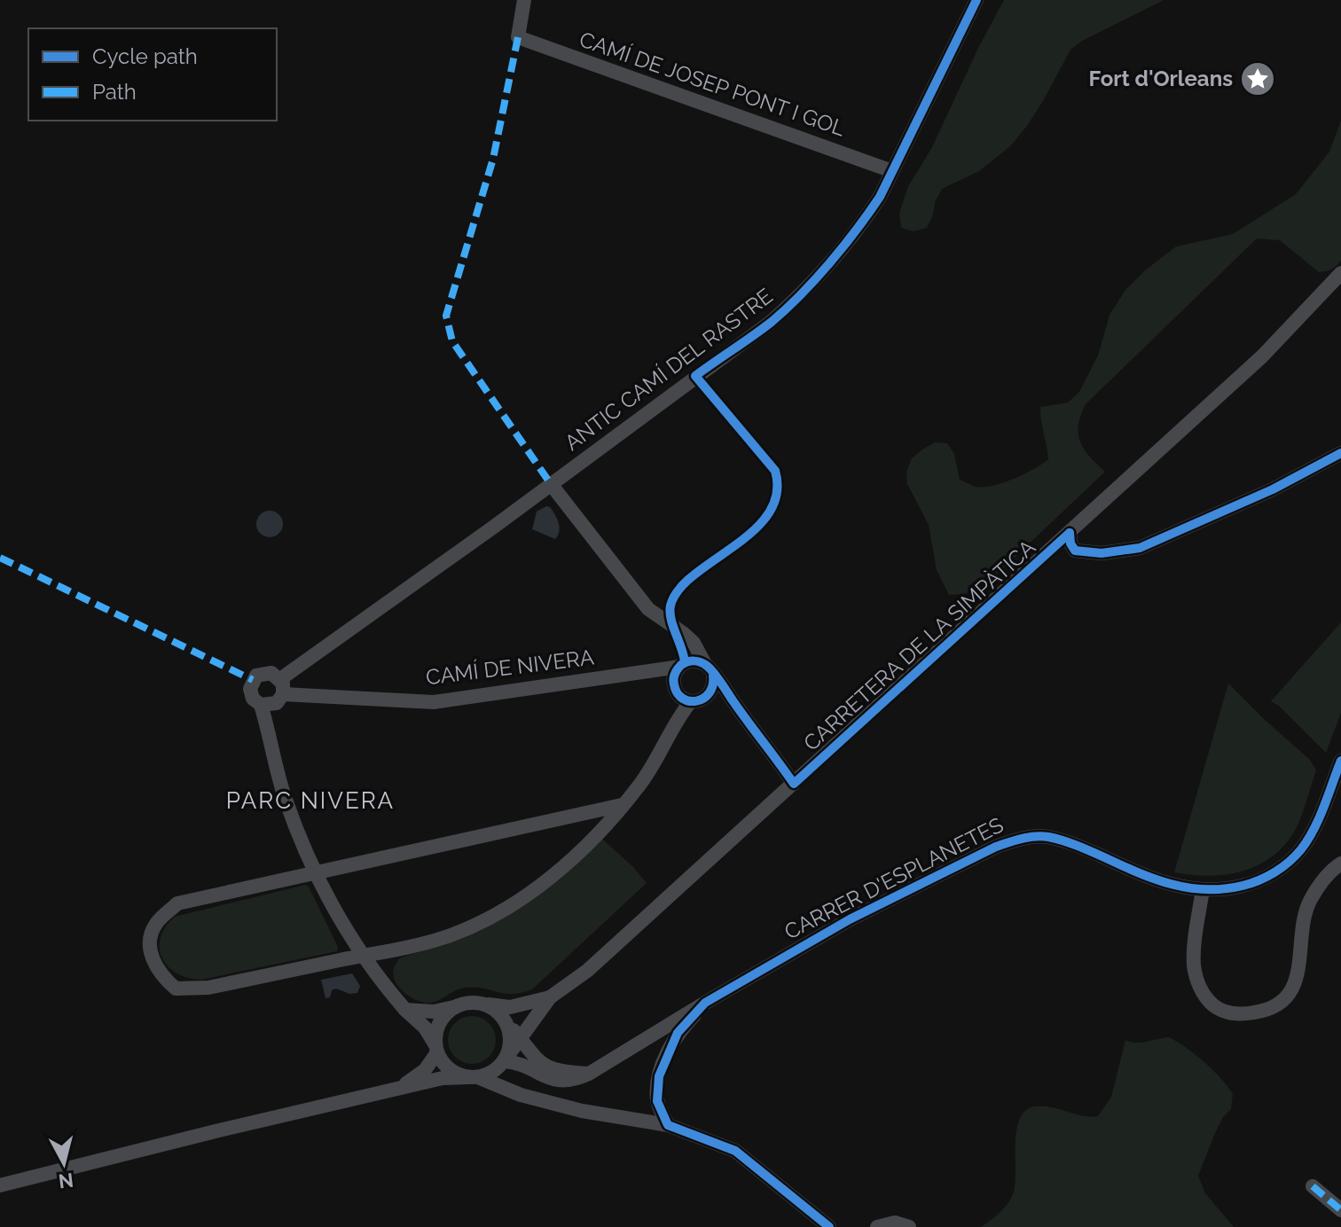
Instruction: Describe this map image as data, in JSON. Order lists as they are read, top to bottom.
{
  "streets": {
    "street": [
      "CAMÍ DE JOSEP PONT I GOL",
      "ANTIC CAMÍ DEL RASTRE",
      "CARRETERA DE LA SIMPÀTICA",
      "CAMÍ DE NIVERA",
      "CARRER D'ESPLANETES"
    ]
  },
  "crossings": [
    ["CAMÍ DE JOSEP PONT I GOL", "ANTIC CAMÍ DEL RASTRE"],
    ["ANTIC CAMÍ DEL RASTRE", "CAMÍ DE NIVERA"],
    ["CARRETERA DE LA SIMPÀTICA", "CARRER D'ESPLANETES"]
  ],
  "districts": ["PARC NIVERA"],
  "places": {
    "place": ["Fort d'Orleans"]
  },
  "legend": ["Cycle path", "Path"],
  "north": "bottom"
}
